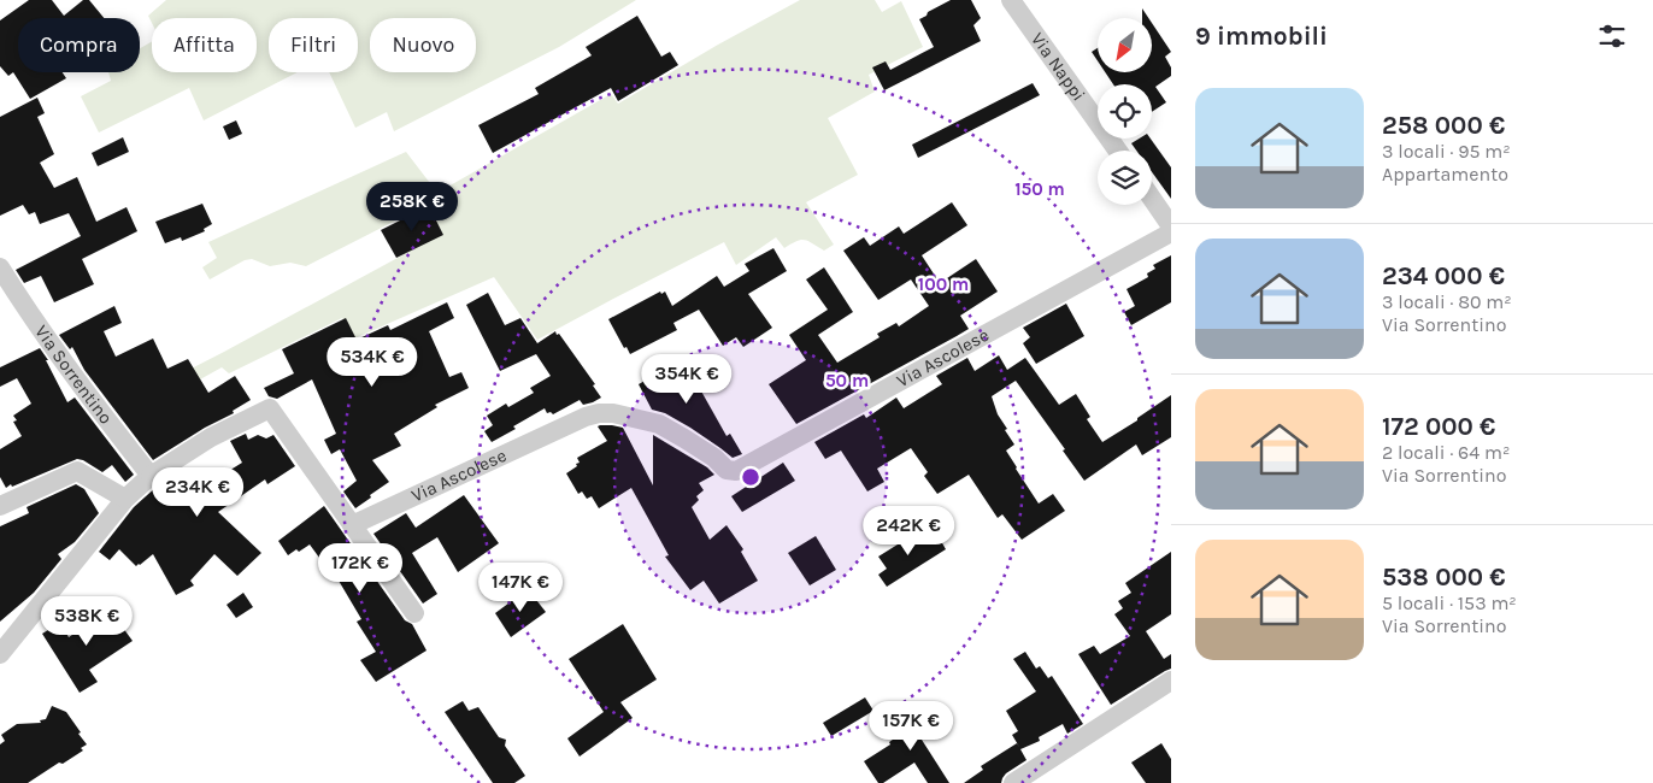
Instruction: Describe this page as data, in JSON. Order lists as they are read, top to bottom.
{
  "streets": {
    "street": ["Via Nappi", "Via Ascolese", "Via Sorrentino"]
  },
  "north": "bottom left",
  "page": {
    "heading": "9 immobili",
    "chip": [
      "Compra",
      "Affitta",
      "Filtri",
      "Nuovo"
    ],
    "list": [
      {
        "name": "258 000 €",
        "note": "3 locali · 95 m² · Appartamento"
      },
      {
        "name": "234 000 €",
        "note": "3 locali · 80 m² · Via Sorrentino"
      },
      {
        "name": "172 000 €",
        "note": "2 locali · 64 m² · Via Sorrentino"
      },
      {
        "name": "538 000 €",
        "note": "5 locali · 153 m² · Via Sorrentino"
      }
    ],
    "price": [
      "258K €",
      "534K €",
      "354K €",
      "234K €",
      "242K €",
      "172K €",
      "147K €",
      "538K €",
      "157K €"
    ]
  },
  "rings": ["150 m", "100 m", "50 m"]
}
